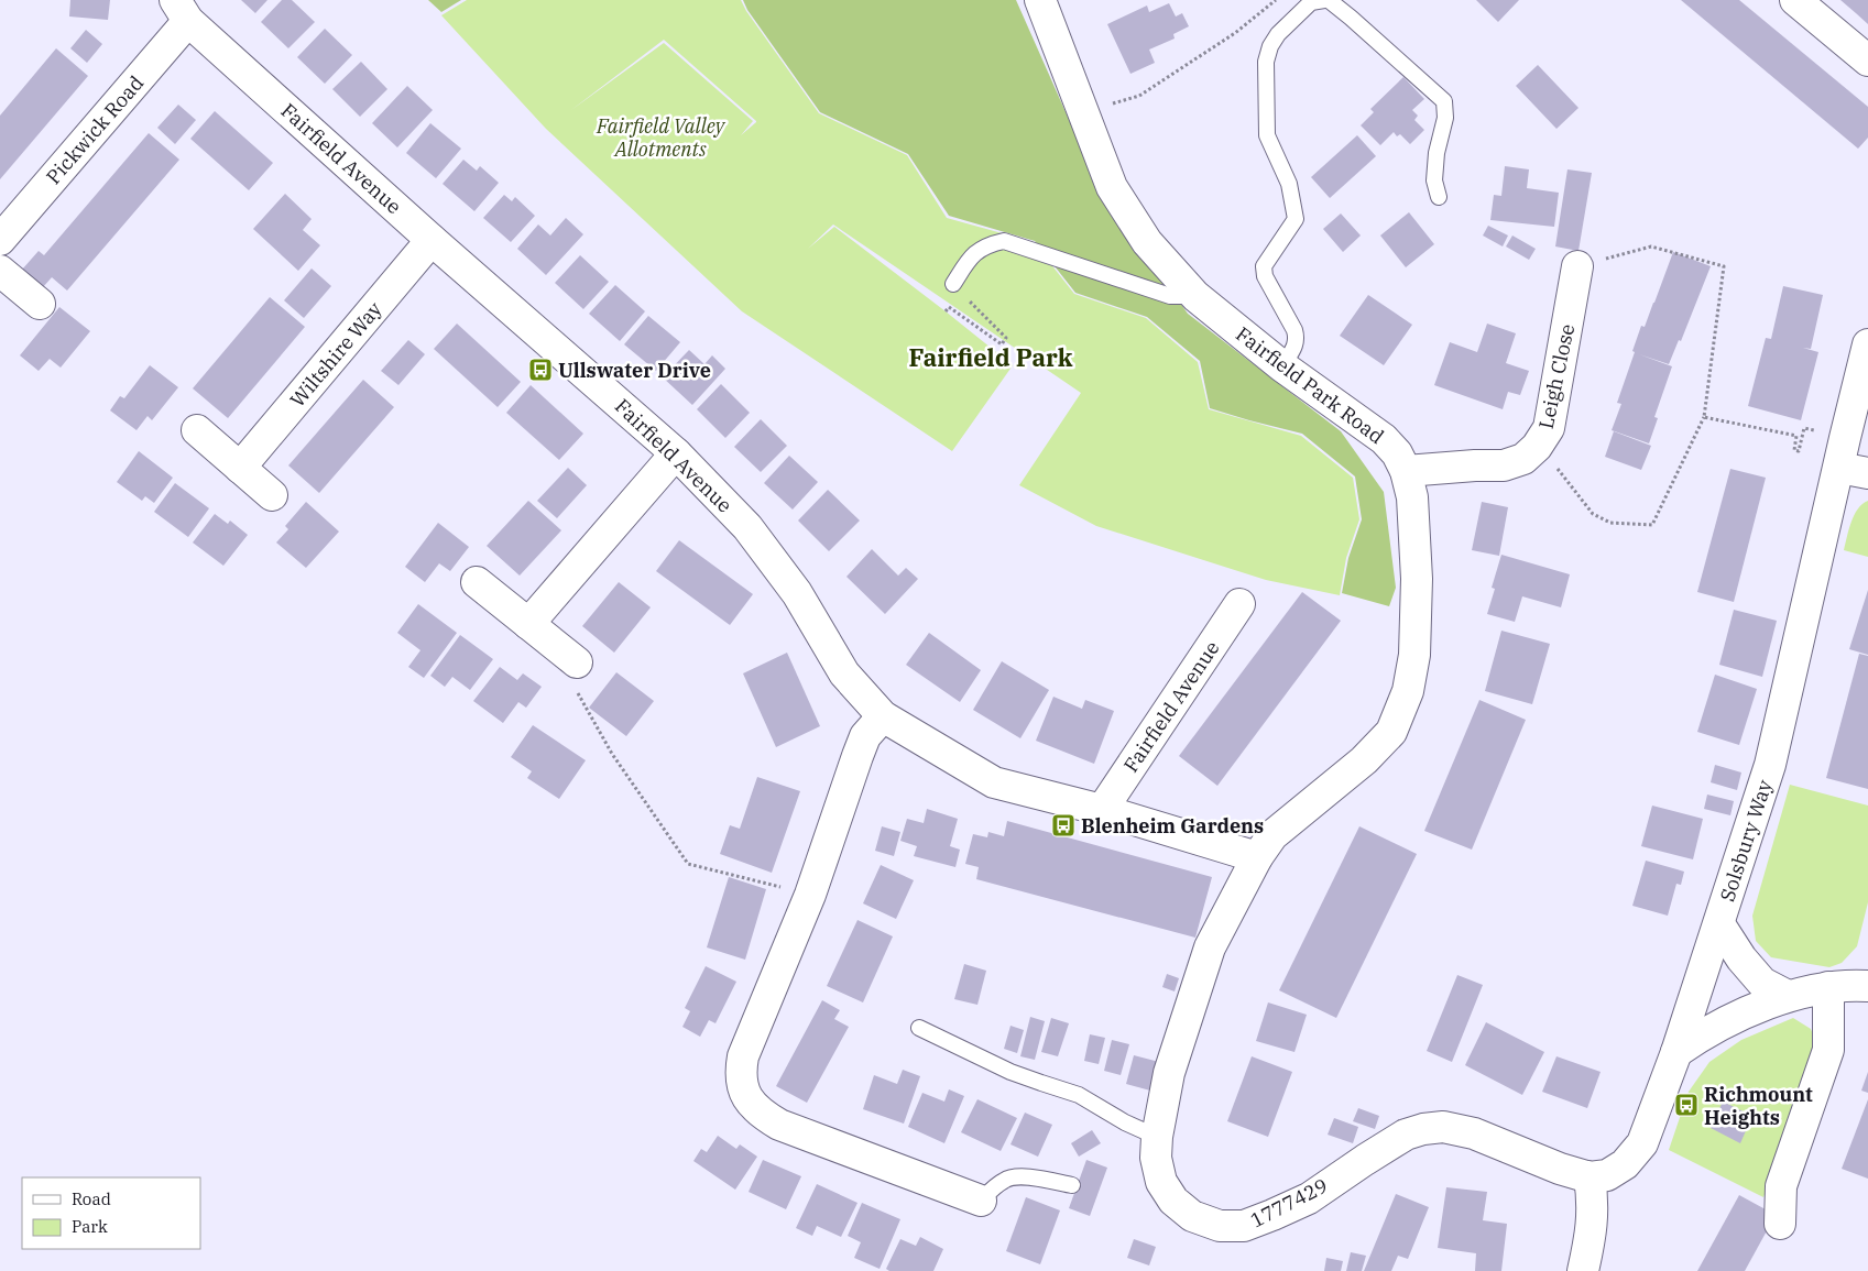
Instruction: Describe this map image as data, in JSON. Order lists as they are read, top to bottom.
{
  "streets": {
    "street": [
      "Pickwick Road",
      "Fairfield Avenue",
      "Wiltshire Way",
      "Leigh Close",
      "Fairfield Park Road",
      "Solsbury Way",
      "1777429"
    ]
  },
  "crossings": [
    ["Pickwick Road", "Fairfield Avenue"],
    ["Fairfield Avenue", "Wiltshire Way"],
    ["Fairfield Avenue", "Fairfield Park Road"],
    ["Fairfield Avenue", "1777429"],
    ["Leigh Close", "Fairfield Park Road"],
    ["Fairfield Park Road", "1777429"],
    ["Solsbury Way", "1777429"]
  ],
  "districts": ["Fairfield Park"],
  "parks": ["Fairfield Valley Allotments"],
  "places": {
    "bus stop": ["Ullswater Drive", "Blenheim Gardens", "Richmount Heights"]
  },
  "legend": ["Road", "Park"]
}
